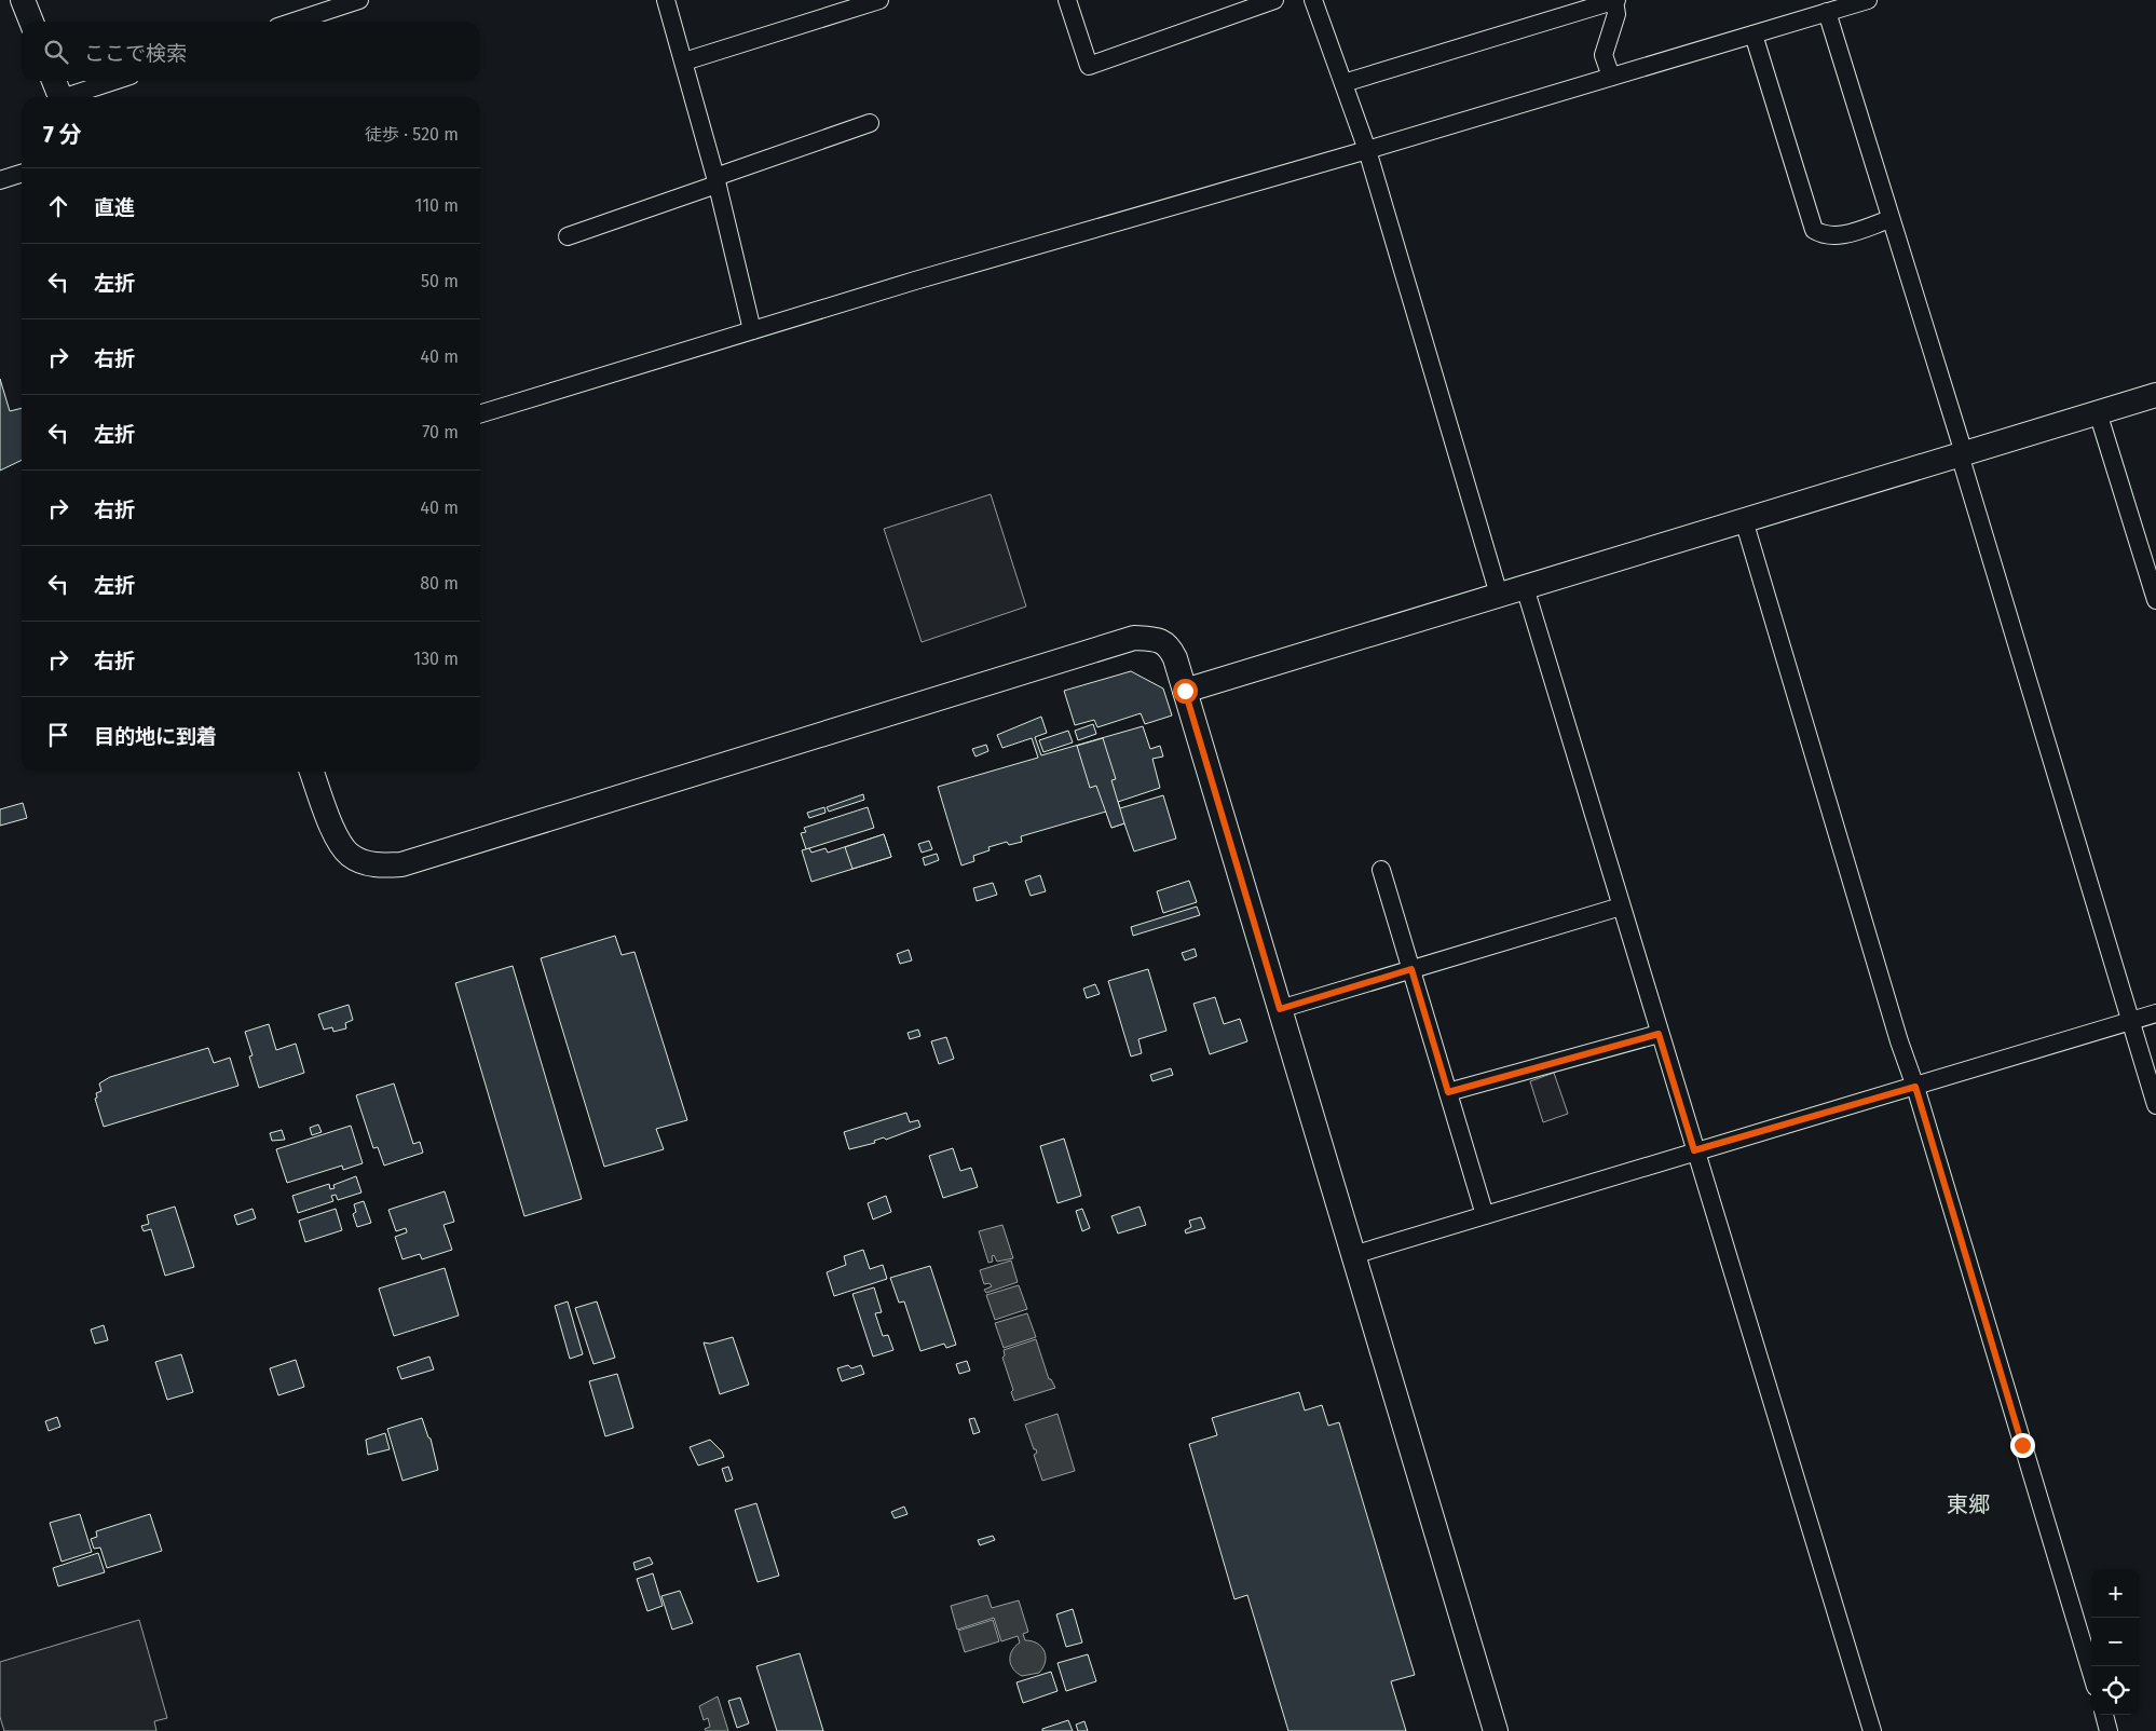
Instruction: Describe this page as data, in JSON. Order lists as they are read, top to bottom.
{
  "districts": ["東郷"],
  "page": {
    "search": "ここで検索",
    "heading": ["7 分", "徒歩 · 520 m"],
    "list": [
      ["直進", "110 m"],
      ["左折", "50 m"],
      ["右折", "40 m"],
      ["左折", "70 m"],
      ["右折", "40 m"],
      ["左折", "80 m"],
      ["右折", "130 m"],
      "目的地に到着"
    ],
    "map_buttons": ["+", "−"]
  }
}
